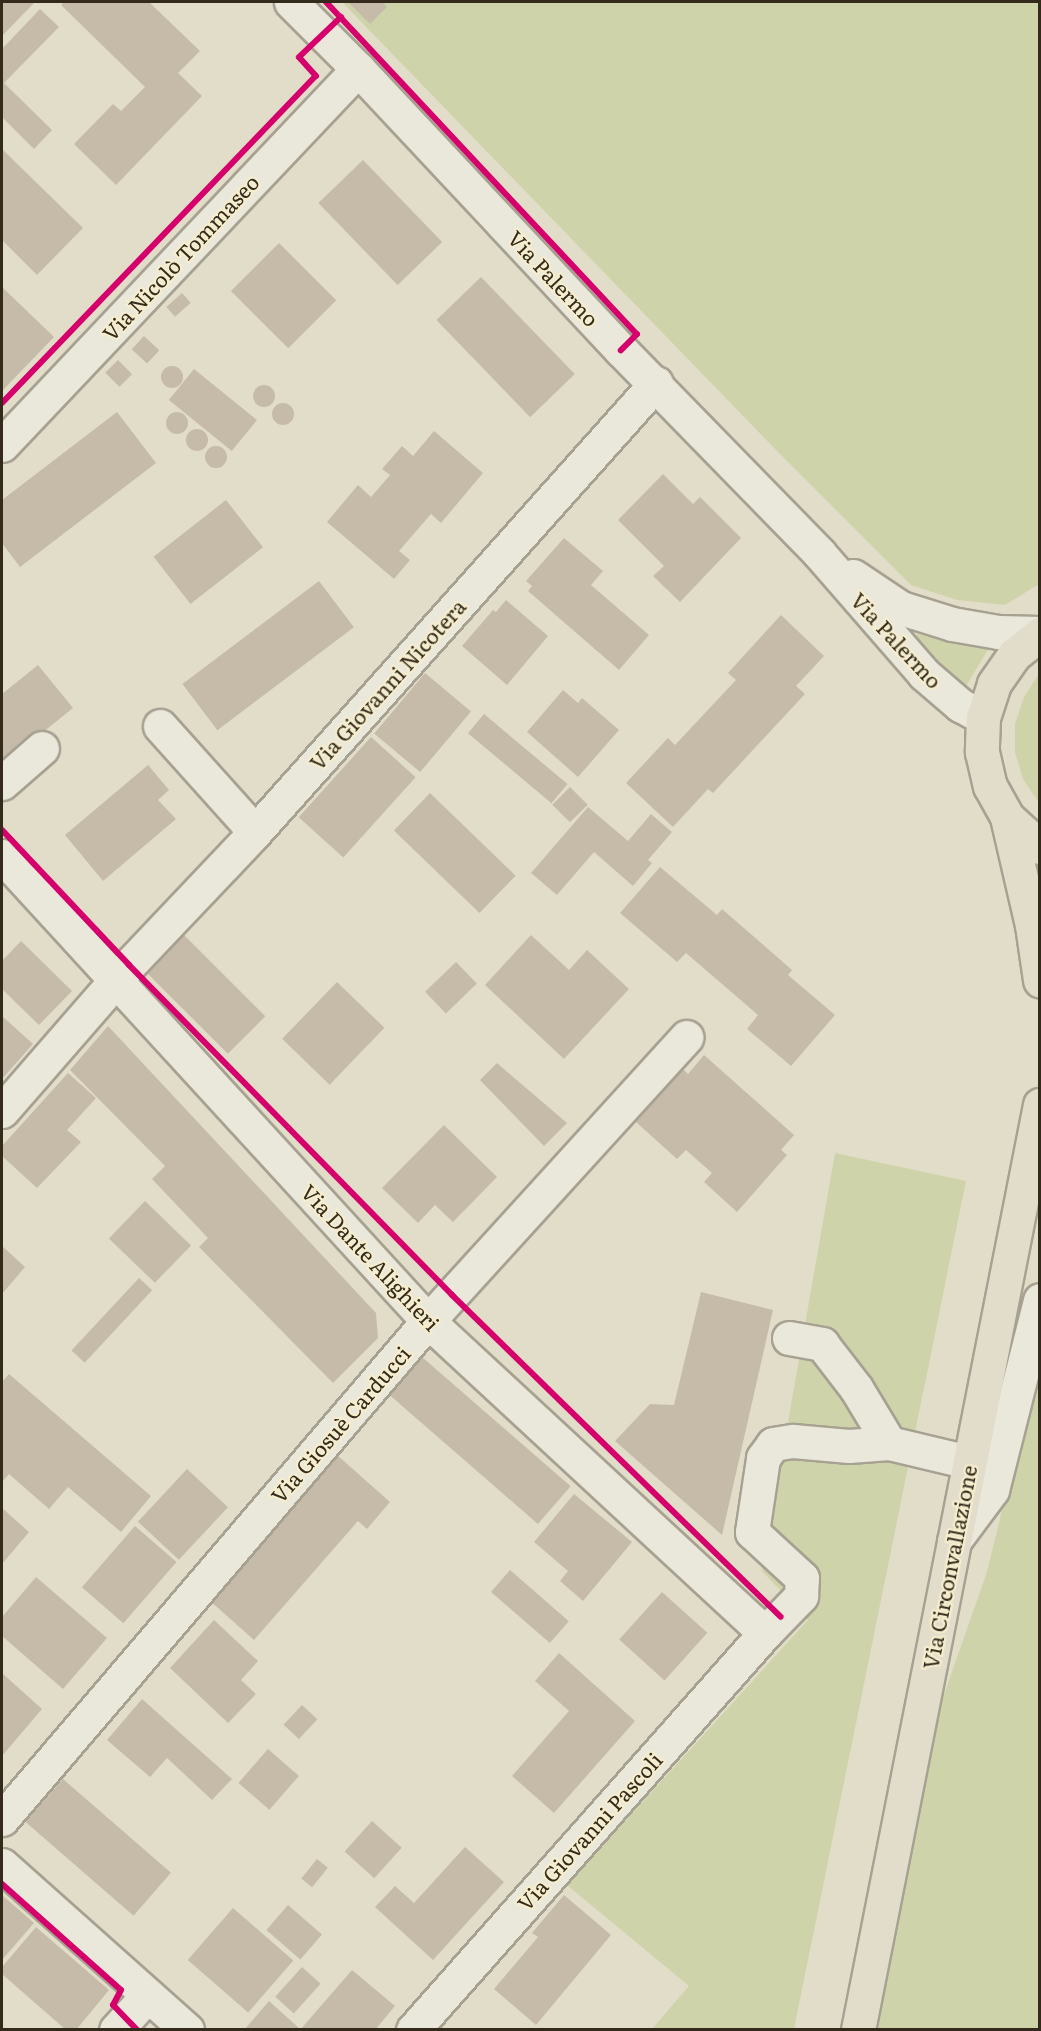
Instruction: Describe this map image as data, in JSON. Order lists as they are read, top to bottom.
{
  "streets": {
    "main road": ["Via Circonvallazione"],
    "street": [
      "Via Nicolò Tommaseo",
      "Via Palermo",
      "Via Giovanni Nicotera",
      "Via Dante Alighieri",
      "Via Giosuè Carducci",
      "Via Giovanni Pascoli"
    ]
  },
  "crossings": [
    ["Via Nicolò Tommaseo", "Via Palermo"],
    ["Via Palermo", "Via Giovanni Nicotera"],
    ["Via Giovanni Nicotera", "Via Dante Alighieri"],
    ["Via Dante Alighieri", "Via Giosuè Carducci"],
    ["Via Dante Alighieri", "Via Giovanni Pascoli"]
  ]
}
